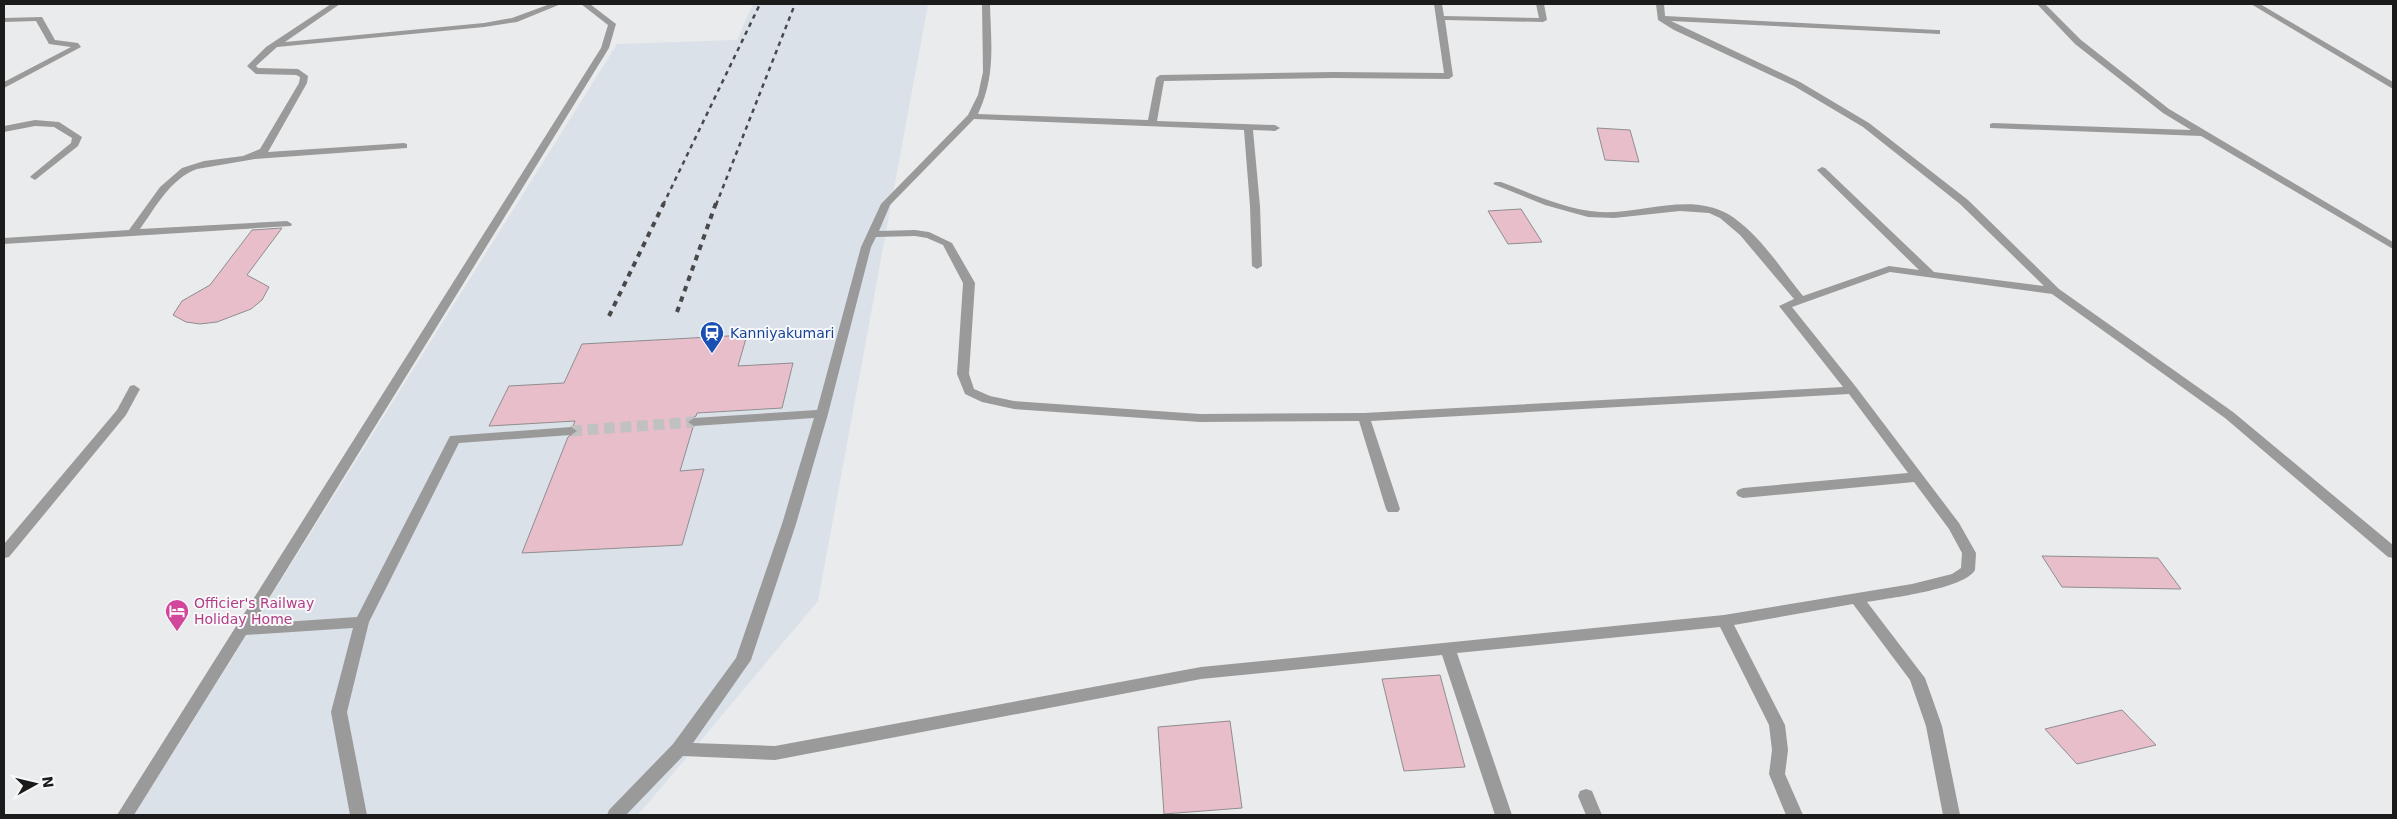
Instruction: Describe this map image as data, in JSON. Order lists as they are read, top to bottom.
{
  "places": {
    "station": ["Kanniyakumari"],
    "hotel": ["Officier's Railway Holiday Home"]
  },
  "north": "right"
}
